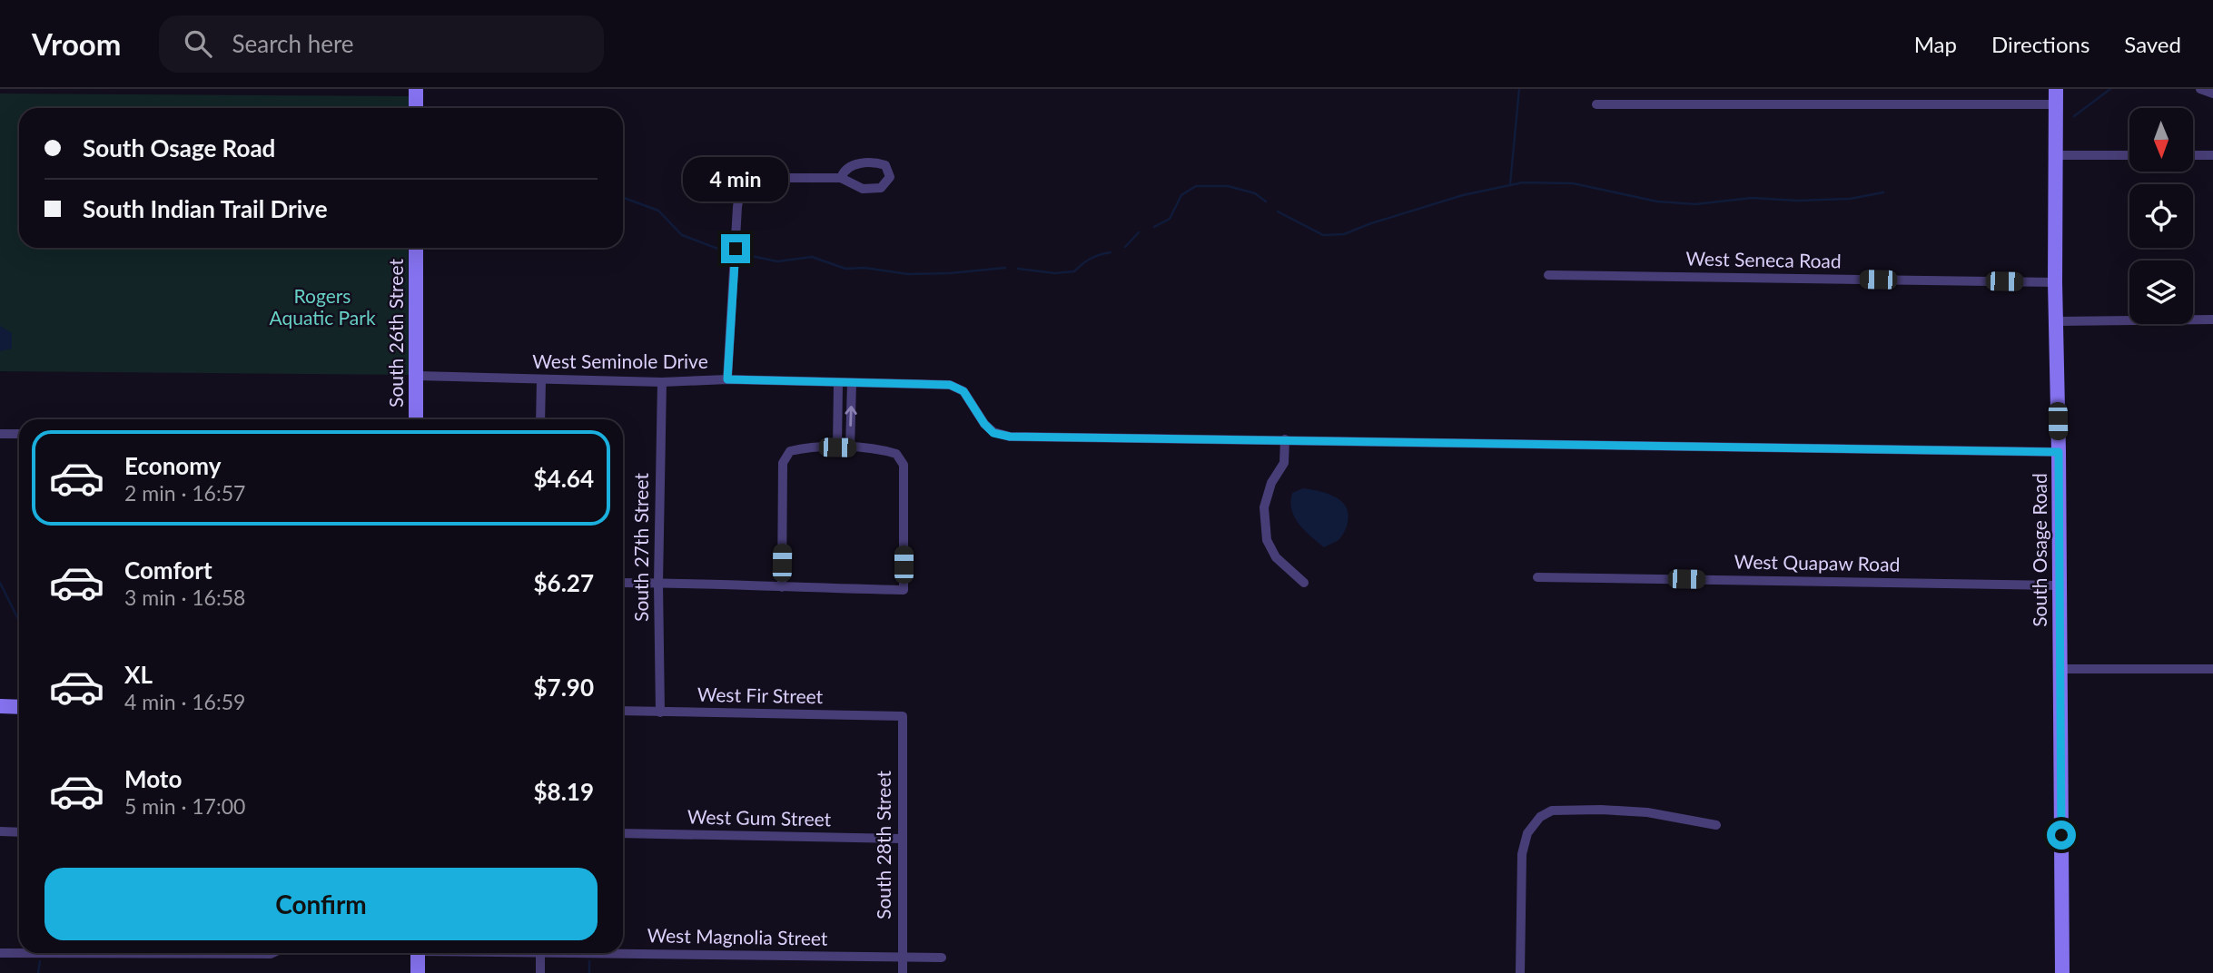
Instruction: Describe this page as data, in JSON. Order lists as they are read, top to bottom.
{
  "streets": {
    "street": [
      "West Seneca Road",
      "South 26th Street",
      "West Seminole Drive",
      "South 27th Street",
      "South Osage Road",
      "West Quapaw Road",
      "West Fir Street",
      "West Gum Street",
      "South 28th Street",
      "West Magnolia Street"
    ]
  },
  "crossings": [
    ["West Seneca Road", "South Osage Road"],
    ["South 26th Street", "West Seminole Drive"],
    ["West Seminole Drive", "South 27th Street"],
    ["West Seminole Drive", "South Osage Road"],
    ["South 27th Street", "West Fir Street"],
    ["South Osage Road", "West Quapaw Road"],
    ["West Fir Street", "South 28th Street"],
    ["West Gum Street", "South 28th Street"],
    ["South 28th Street", "West Magnolia Street"]
  ],
  "parks": ["Rogers Aquatic Park"],
  "north": "bottom",
  "page": {
    "header": "Vroom",
    "search": "Search here",
    "nav": ["Map", "Directions", "Saved"],
    "banner": ["South Osage Road", "South Indian Trail Drive"],
    "bubble": "4 min",
    "list": [
      {
        "name": "Economy",
        "note": "2 min · 16:57",
        "value": "$4.64"
      },
      {
        "name": "Comfort",
        "note": "3 min · 16:58",
        "value": "$6.27"
      },
      {
        "name": "XL",
        "note": "4 min · 16:59",
        "value": "$7.90"
      },
      {
        "name": "Moto",
        "note": "5 min · 17:00",
        "value": "$8.19"
      }
    ],
    "buttons": "Confirm"
  }
}
